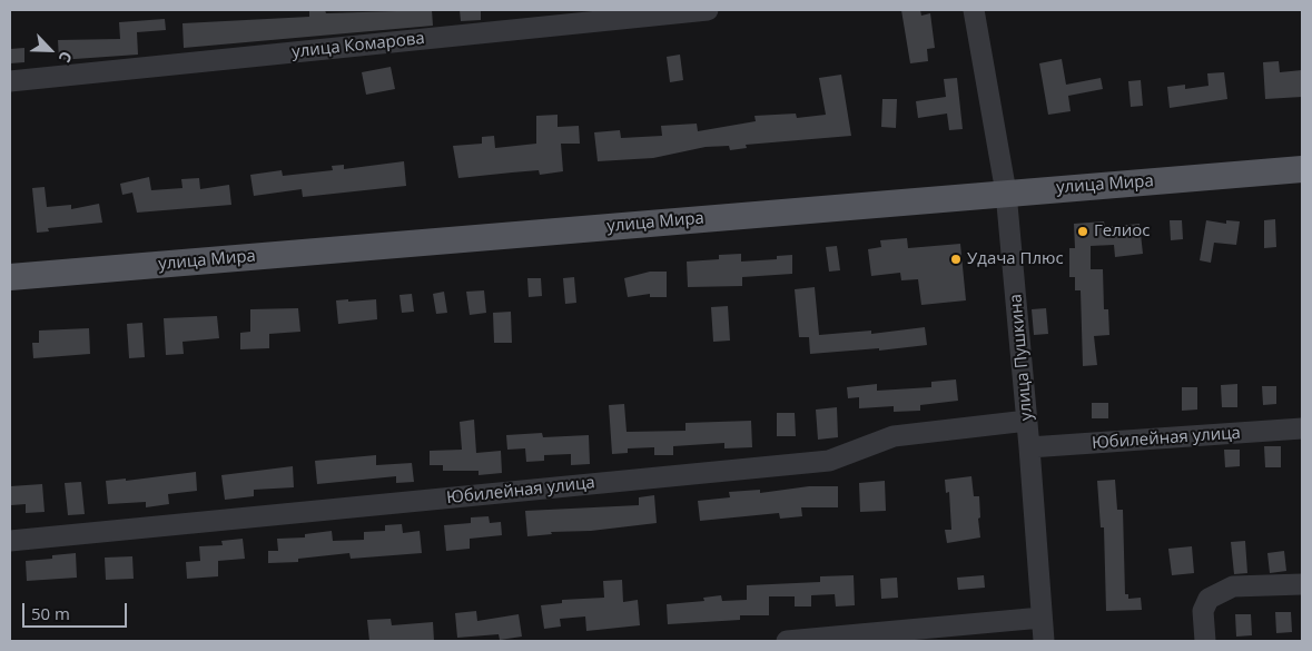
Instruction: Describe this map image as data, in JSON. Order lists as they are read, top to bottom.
{
  "streets": {
    "main road": ["улица Мира"],
    "street": ["улица Комарова", "улица Пушкина", "Юбилейная улица"]
  },
  "crossings": [
    ["улица Мира", "улица Пушкина"],
    ["улица Пушкина", "Юбилейная улица"]
  ],
  "places": ["Гелиос", "Удача Плюс"],
  "scale_bar": "50 m",
  "north": "bottom right"
}
